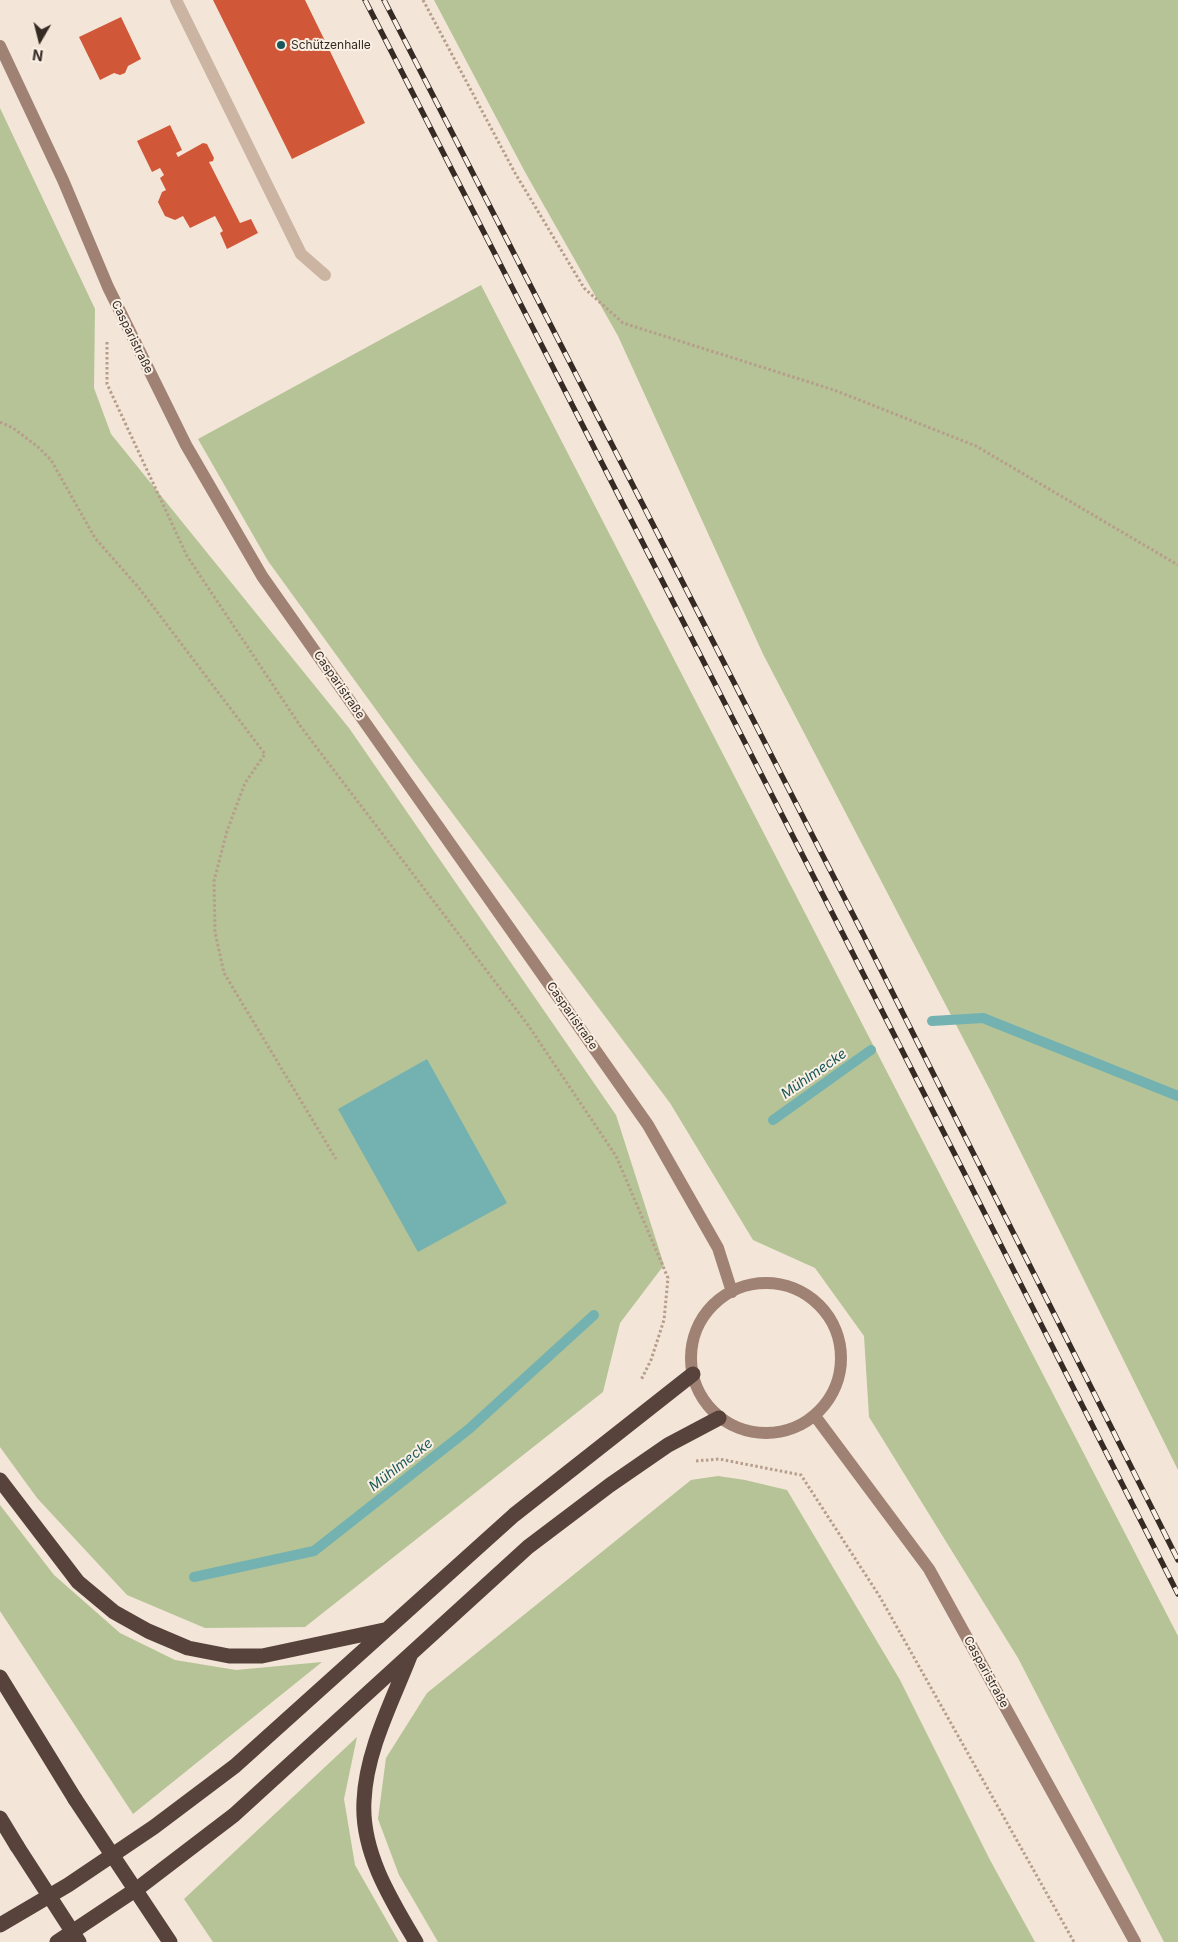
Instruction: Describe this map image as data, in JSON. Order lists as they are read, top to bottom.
{
  "streets": {
    "main road": ["Casparistraße"]
  },
  "water": ["Mühlmecke"],
  "places": ["Schützenhalle"],
  "north": "bottom"
}
